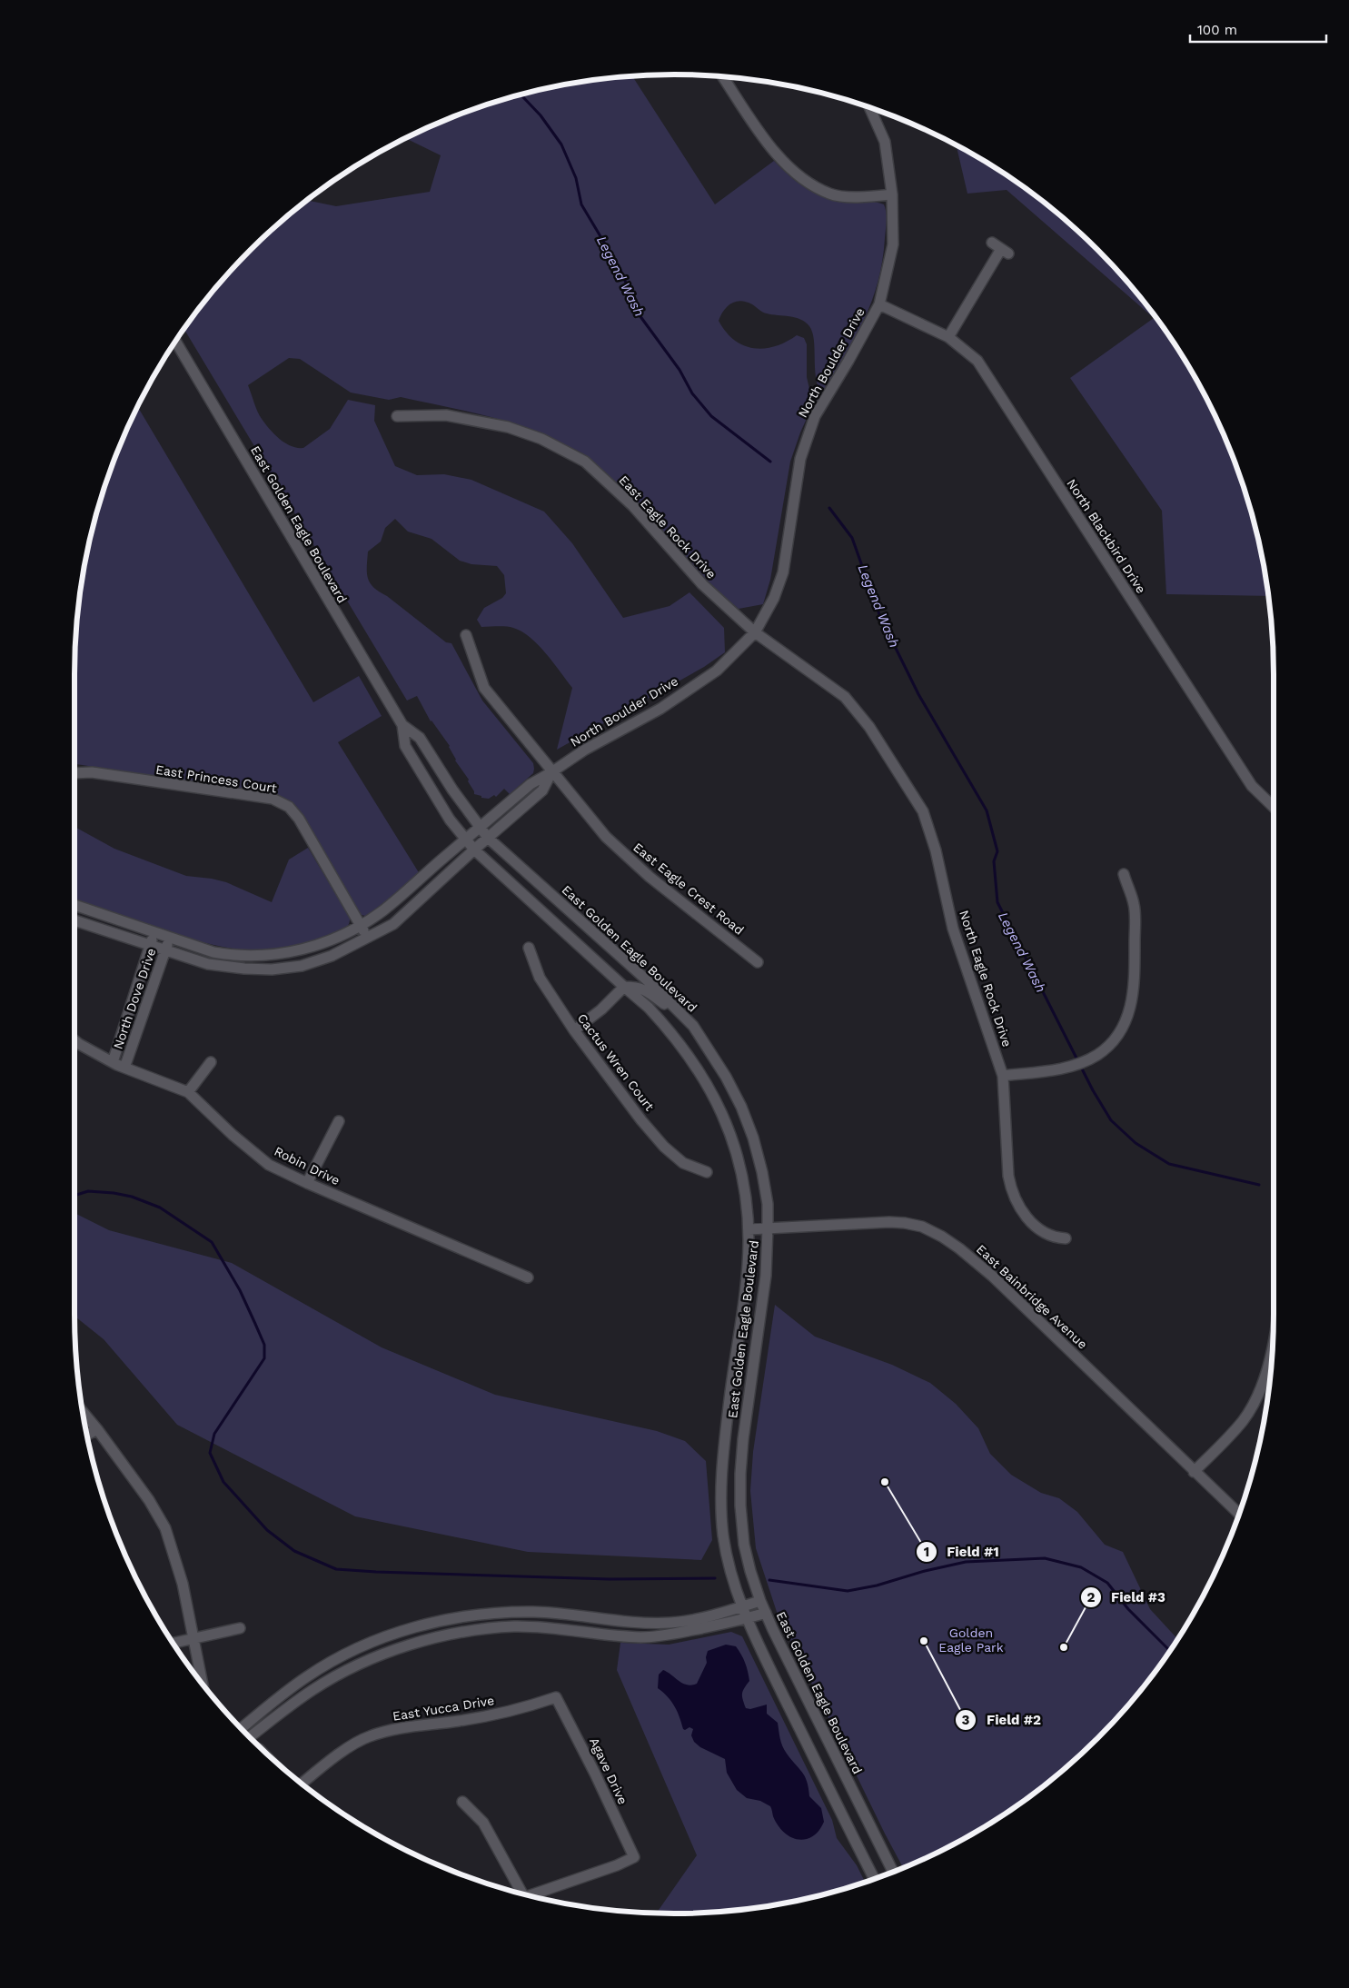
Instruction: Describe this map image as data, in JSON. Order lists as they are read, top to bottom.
{
  "streets": {
    "street": [
      "North Boulder Drive",
      "East Golden Eagle Boulevard",
      "East Eagle Rock Drive",
      "North Blackbird Drive",
      "East Princess Court",
      "East Eagle Crest Road",
      "North Eagle Rock Drive",
      "North Dove Drive",
      "Cactus Wren Court",
      "Robin Drive",
      "East Bainbridge Avenue",
      "East Yucca Drive",
      "Agave Drive"
    ]
  },
  "crossings": [
    ["North Boulder Drive", "East Golden Eagle Boulevard"],
    ["North Boulder Drive", "East Eagle Rock Drive"],
    ["North Boulder Drive", "North Blackbird Drive"],
    ["North Boulder Drive", "East Princess Court"],
    ["North Boulder Drive", "East Eagle Crest Road"],
    ["North Boulder Drive", "North Dove Drive"],
    ["East Golden Eagle Boulevard", "East Bainbridge Avenue"],
    ["East Eagle Rock Drive", "North Eagle Rock Drive"],
    ["North Dove Drive", "Robin Drive"],
    ["East Yucca Drive", "Agave Drive"]
  ],
  "water": ["Legend Wash"],
  "parks": ["Golden Eagle Park"],
  "places": ["Field #1", "Field #2", "Field #3"],
  "scale_bar": "100 m"
}
